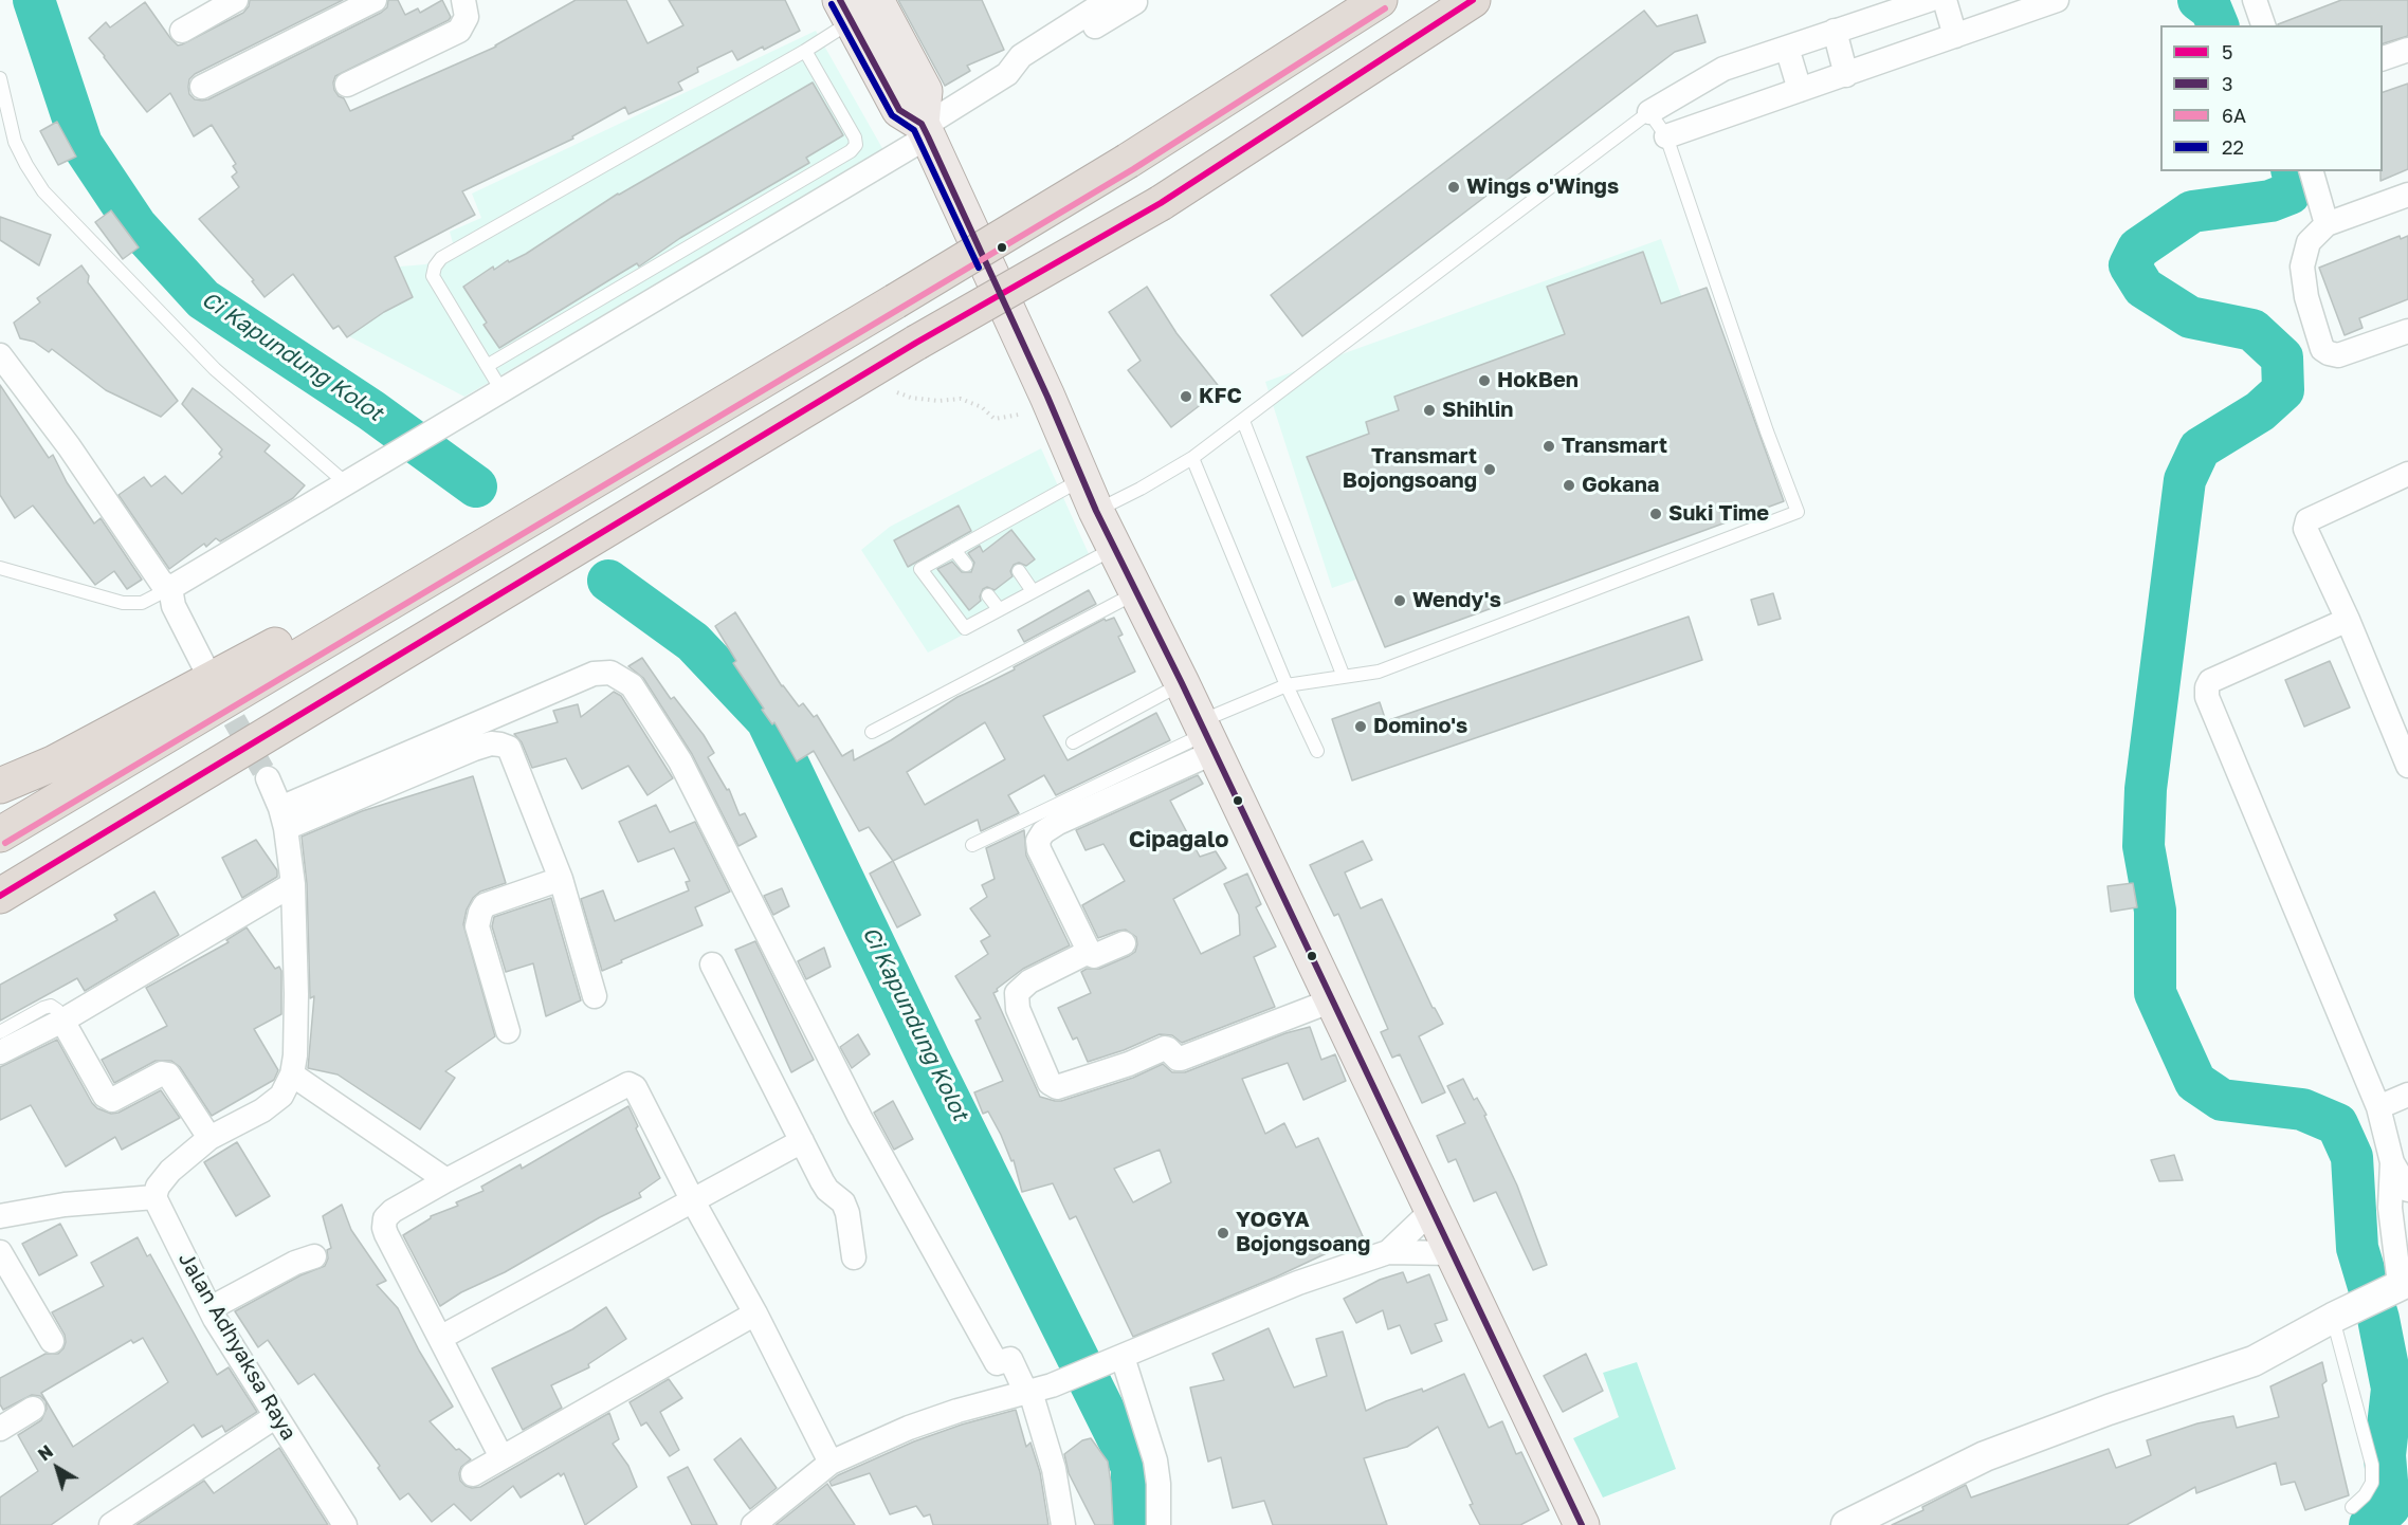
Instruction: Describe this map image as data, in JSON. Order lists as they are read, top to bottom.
{
  "streets": {
    "street": ["Jalan Adhyaksa Raya"]
  },
  "districts": ["Cipagalo"],
  "water": ["Ci Kapundung Kolot"],
  "places": [
    "Wings o'Wings",
    "HokBen",
    "KFC",
    "Shihlin",
    "Transmart",
    "Transmart Bojongsoang",
    "Gokana",
    "Suki Time",
    "Wendy's",
    "Domino's",
    "YOGYA Bojongsoang"
  ],
  "lines": [
    "transit line 5",
    "transit line 3",
    "transit line 22",
    "transit line 6A"
  ],
  "legend": [
    "5",
    "3",
    "6A",
    "22"
  ],
  "north": "top left"
}
